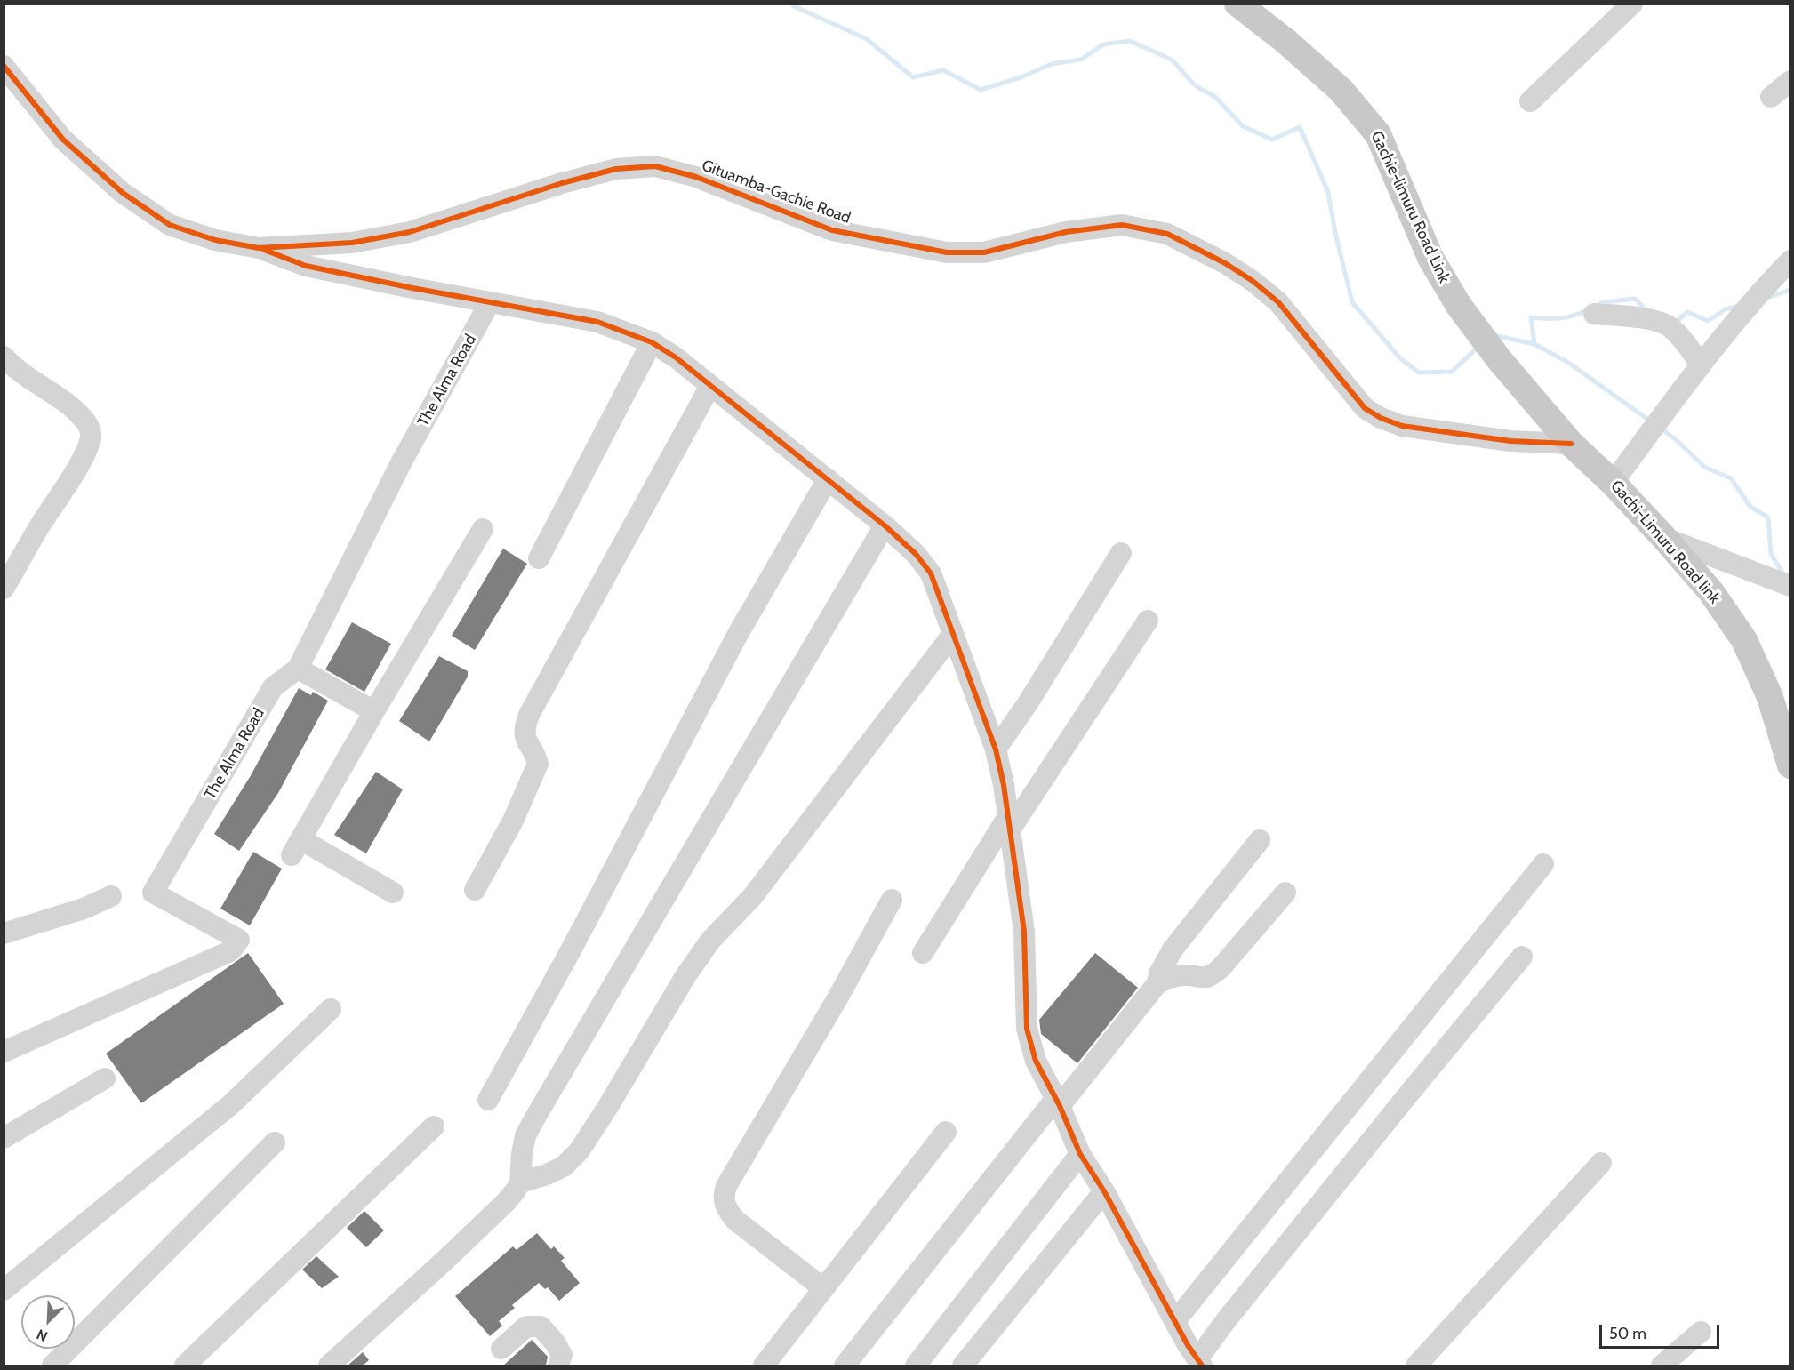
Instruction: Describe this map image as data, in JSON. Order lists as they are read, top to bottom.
{
  "streets": {
    "main road": ["Gachie-limuru Road Link", "Gachi-Limuru Road link"],
    "street": ["Gituamba-Gachie Road", "The Alma Road"]
  },
  "crossings": [
    ["Gituamba-Gachie Road", "Gachi-Limuru Road link"],
    ["Gachie-limuru Road Link", "Gachi-Limuru Road link"]
  ],
  "scale_bar": "50 m",
  "north": "bottom left"
}
